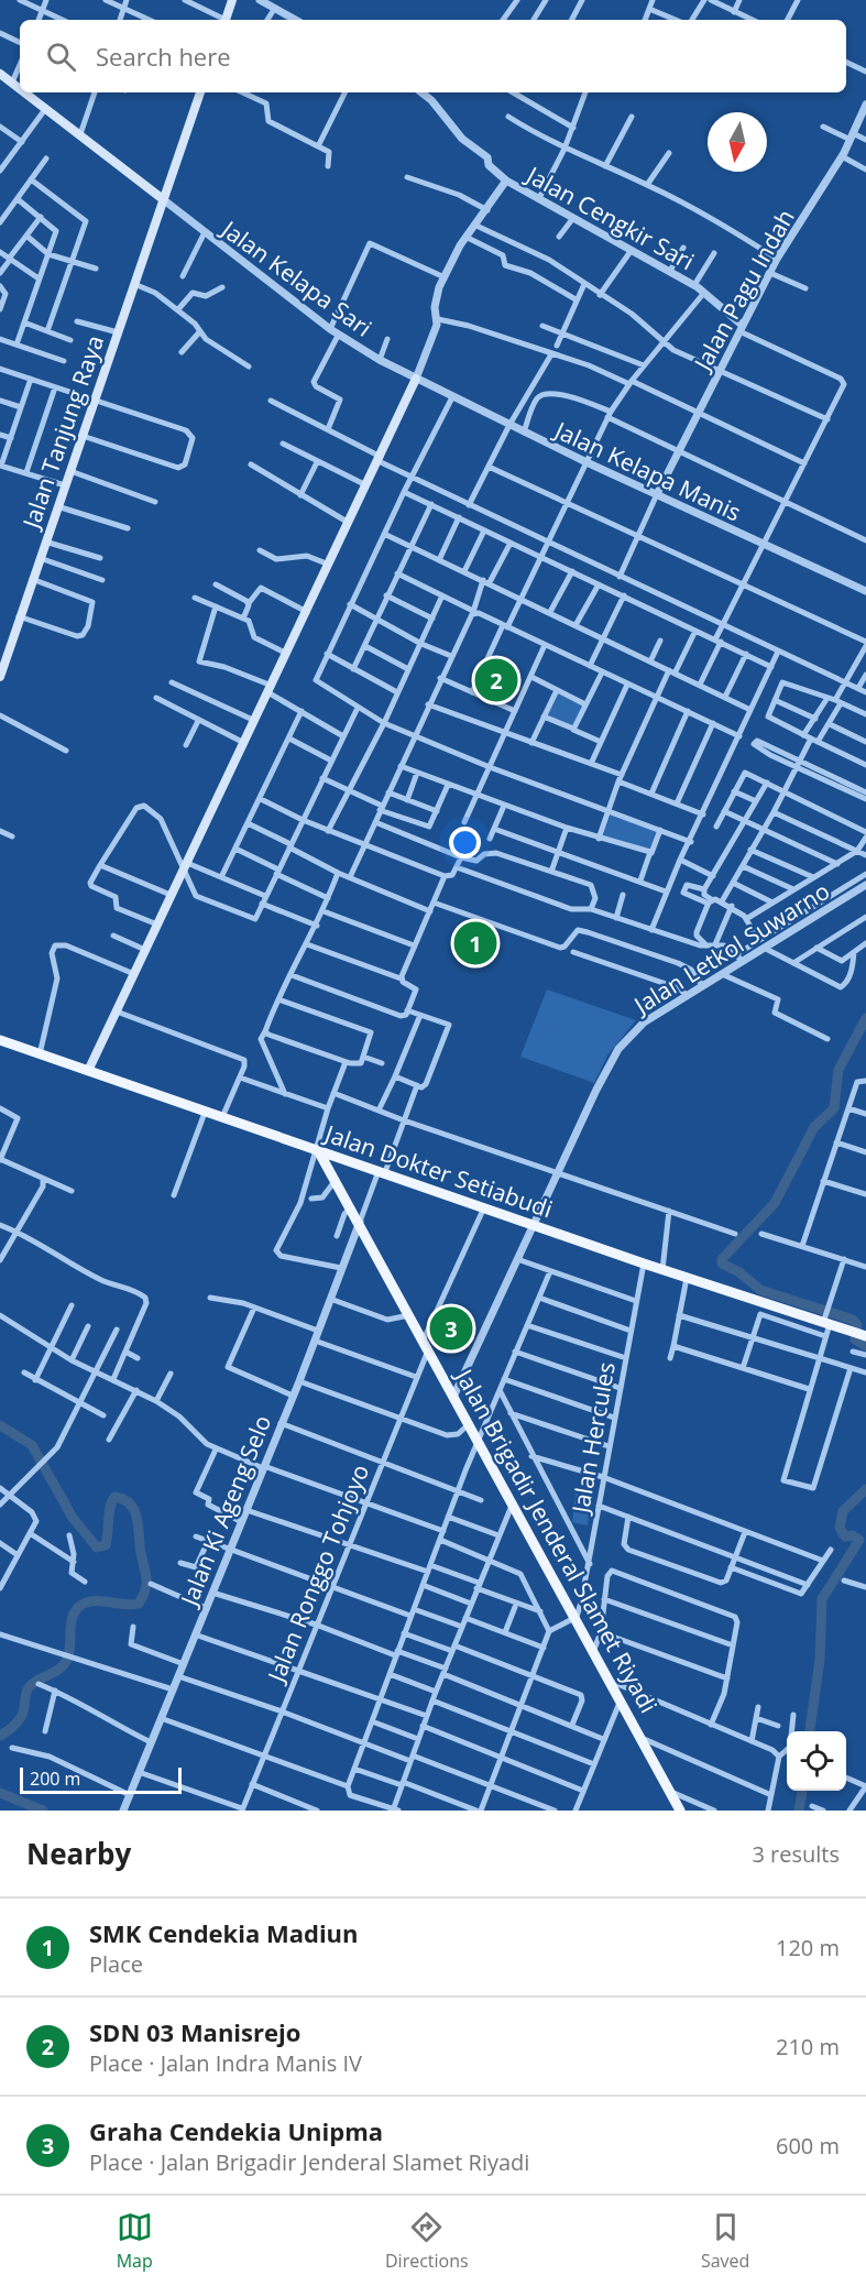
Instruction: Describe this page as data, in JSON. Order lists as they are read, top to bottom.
{
  "streets": {
    "main road": ["Jalan Tanjung Raya", "Jalan Dokter Setiabudi", "Jalan Brigadir Jenderal Slamet Riyadi"],
    "street": [
      "Jalan Cengkir Sari",
      "Jalan Kelapa Sari",
      "Jalan Pagu Indah",
      "Jalan Kelapa Manis",
      "Jalan Letkol Suwarno",
      "Jalan Hercules",
      "Jalan Ki Ageng Selo",
      "Jalan Ronggo Tohjoyo"
    ]
  },
  "crossings": [
    ["Jalan Cengkir Sari", "Jalan Pagu Indah"],
    ["Jalan Kelapa Sari", "Jalan Tanjung Raya"],
    ["Jalan Kelapa Sari", "Jalan Kelapa Manis"],
    ["Jalan Pagu Indah", "Jalan Kelapa Manis"],
    ["Jalan Letkol Suwarno", "Jalan Dokter Setiabudi"],
    ["Jalan Letkol Suwarno", "Jalan Brigadir Jenderal Slamet Riyadi"],
    ["Jalan Dokter Setiabudi", "Jalan Hercules"],
    ["Jalan Dokter Setiabudi", "Jalan Brigadir Jenderal Slamet Riyadi"],
    ["Jalan Dokter Setiabudi", "Jalan Ronggo Tohjoyo"],
    ["Jalan Hercules", "Jalan Brigadir Jenderal Slamet Riyadi"],
    ["Jalan Ki Ageng Selo", "Jalan Brigadir Jenderal Slamet Riyadi"],
    ["Jalan Brigadir Jenderal Slamet Riyadi", "Jalan Ronggo Tohjoyo"]
  ],
  "scale_bar": "200 m",
  "north": "bottom",
  "page": {
    "search": "Search here",
    "pins": ["2", "1", "3"],
    "scale": "200 m",
    "heading": ["Nearby", "3 results"],
    "list": [
      {
        "mark": "1",
        "name": "SMK Cendekia Madiun",
        "note": "Place",
        "value": "120 m"
      },
      {
        "mark": "2",
        "name": "SDN 03 Manisrejo",
        "note": "Place · Jalan Indra Manis IV",
        "value": "210 m"
      },
      {
        "mark": "3",
        "name": "Graha Cendekia Unipma",
        "note": "Place · Jalan Brigadir Jenderal Slamet Riyadi",
        "value": "600 m"
      }
    ],
    "nav": ["Map", "Directions", "Saved"]
  }
}
